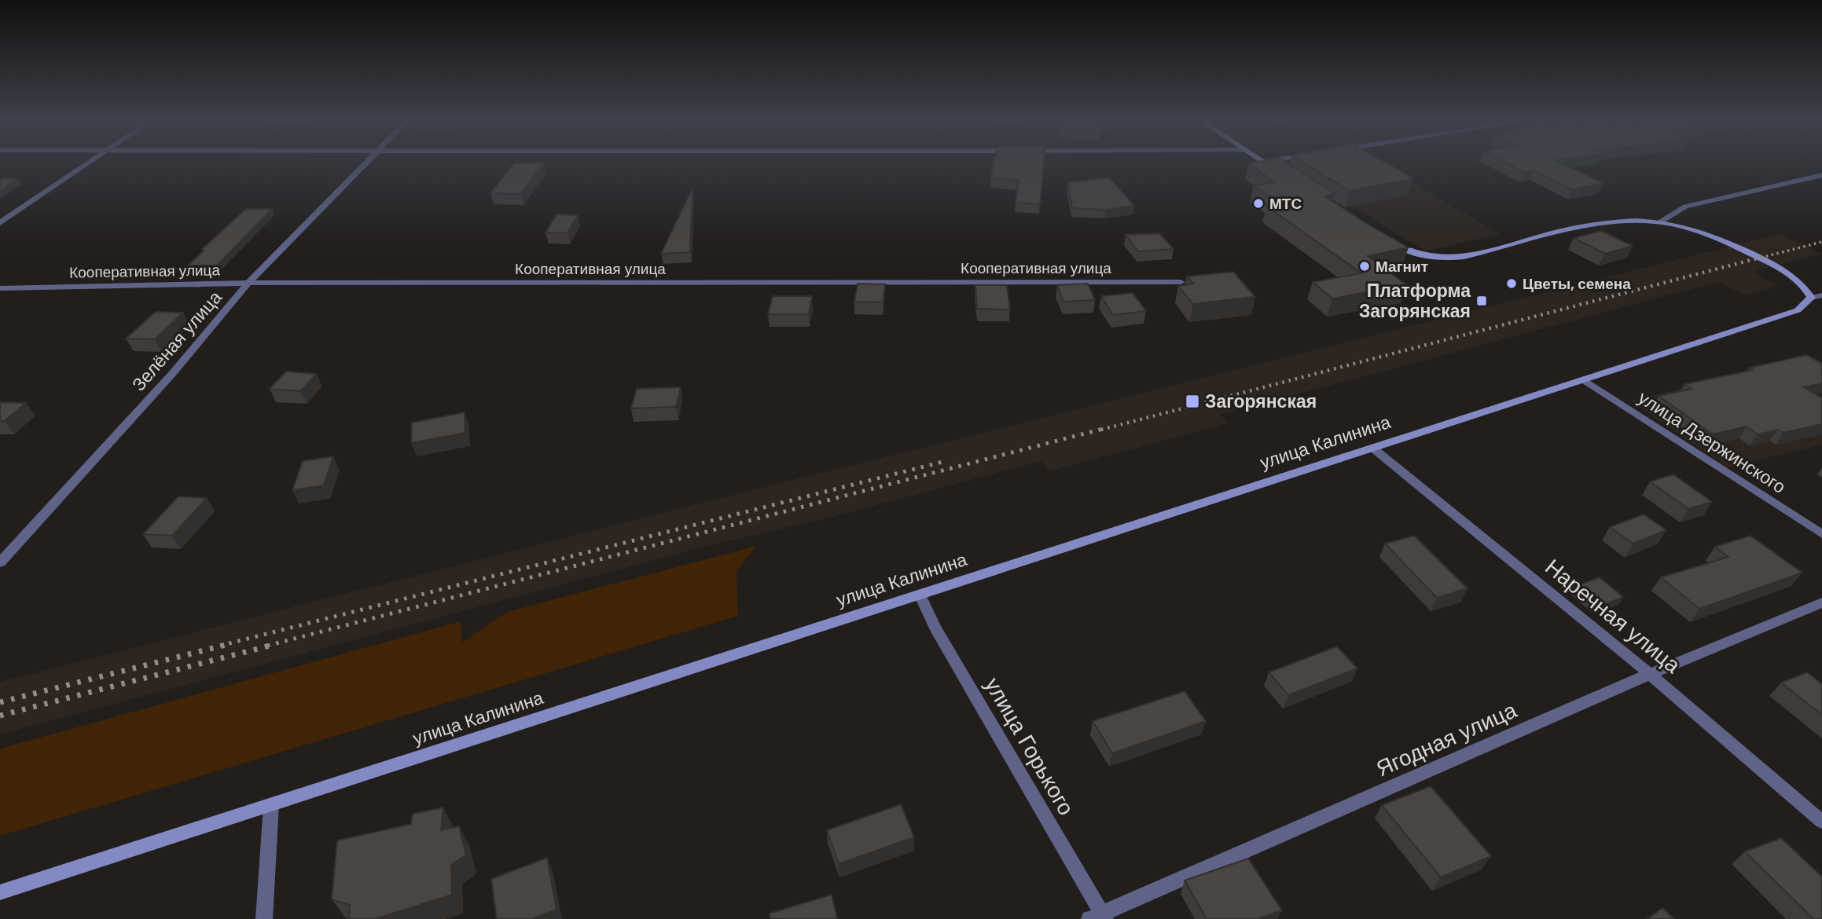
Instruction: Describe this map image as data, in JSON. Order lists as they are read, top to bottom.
{
  "streets": {
    "main road": ["улица Калинина"],
    "street": [
      "Кооперативная улица",
      "Зелёная улица",
      "улица Дзержинского",
      "Наречная улица",
      "Ягодная улица",
      "улица Горького"
    ]
  },
  "crossings": [
    ["Кооперативная улица", "Зелёная улица"],
    ["улица Калинина", "улица Дзержинского"],
    ["улица Калинина", "Наречная улица"],
    ["улица Калинина", "улица Горького"],
    ["Наречная улица", "Ягодная улица"],
    ["Ягодная улица", "улица Горького"]
  ],
  "places": {
    "other": ["МТС", "Магнит", "Цветы, семена"],
    "transit": ["Платформа Загорянская", "Загорянская"]
  }
}
